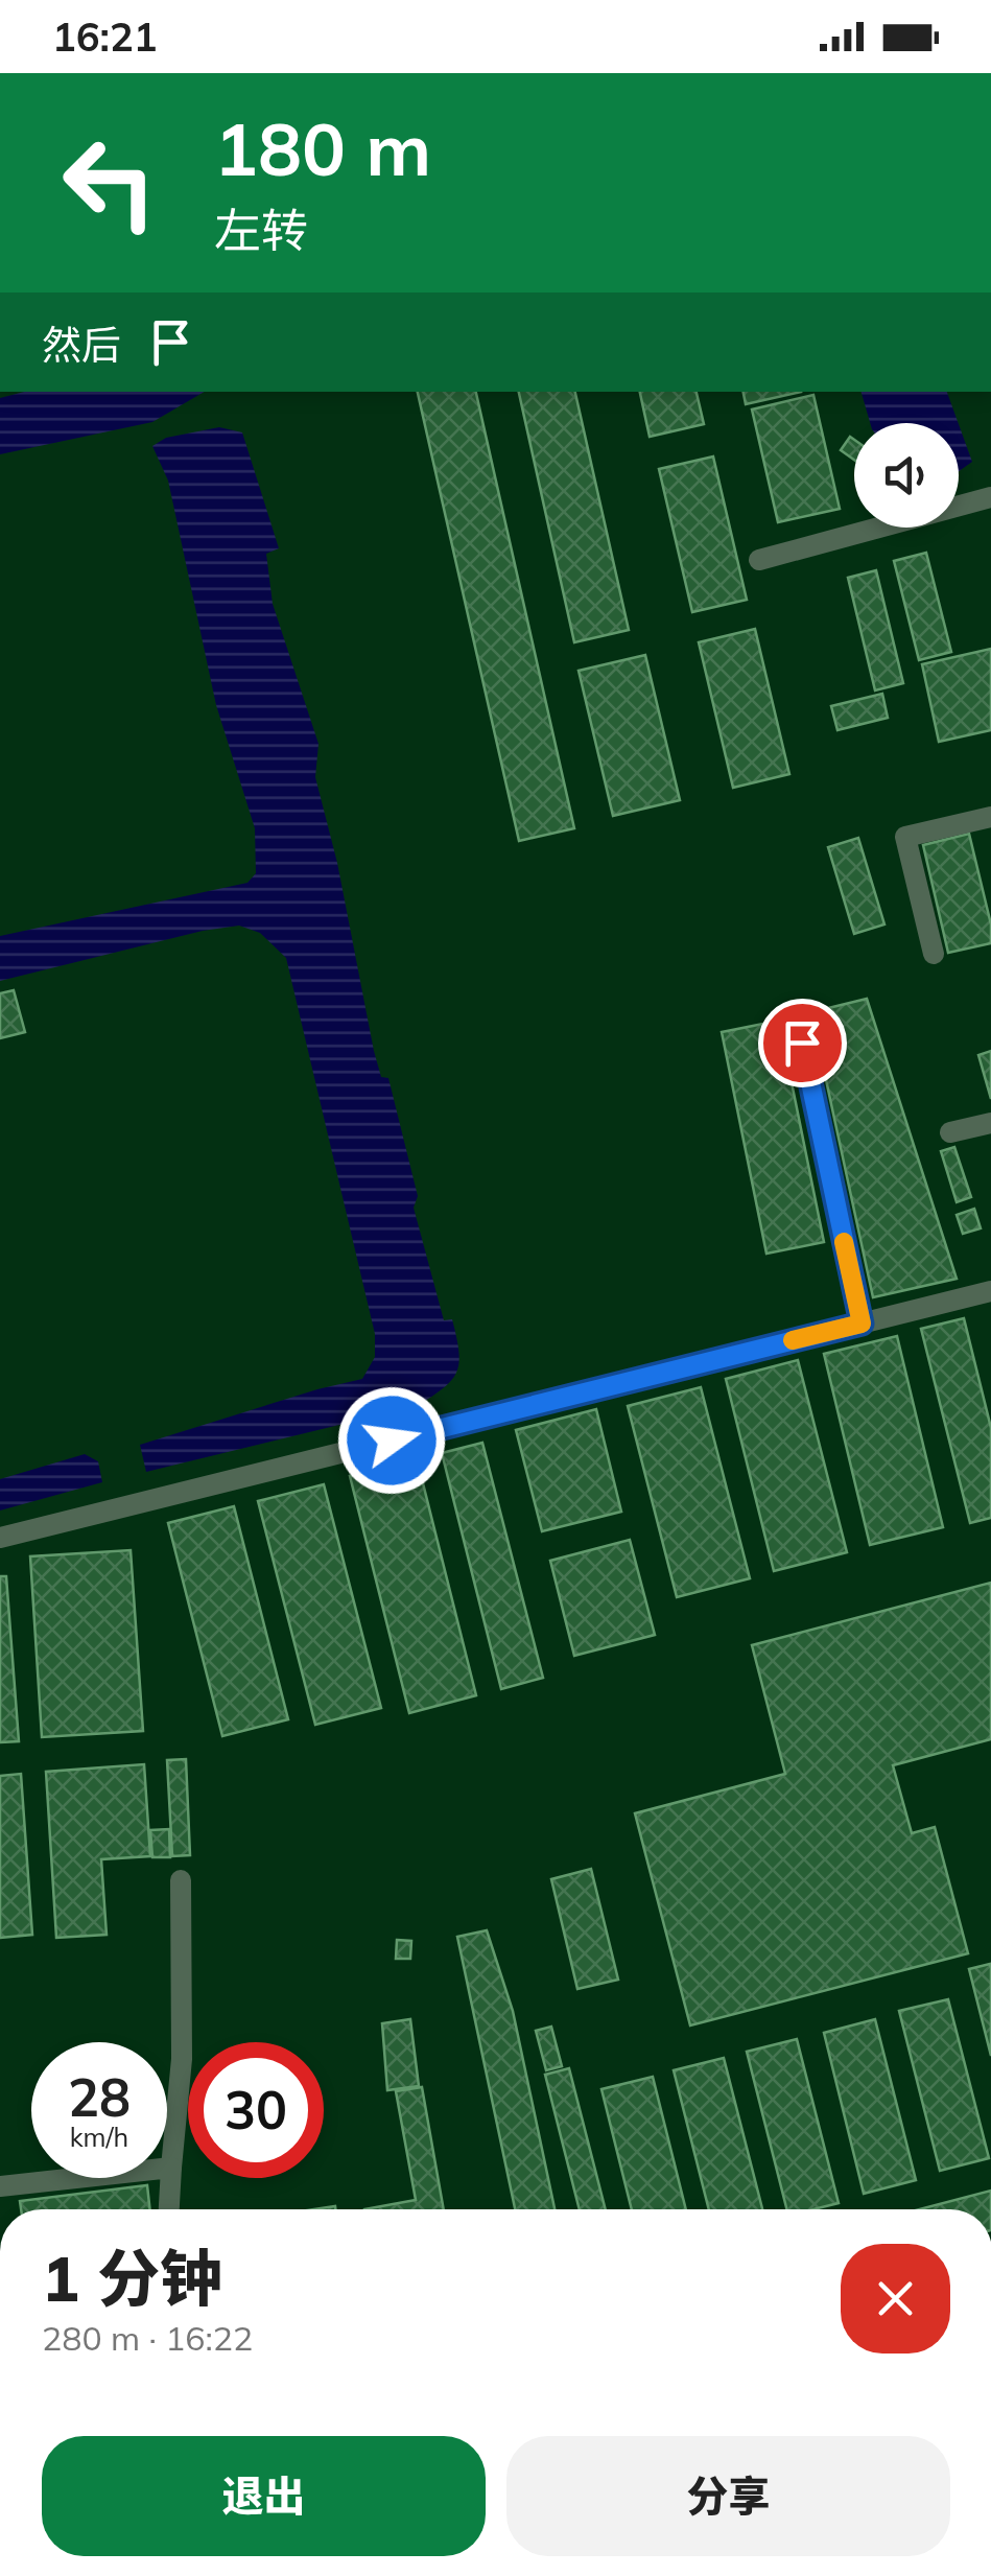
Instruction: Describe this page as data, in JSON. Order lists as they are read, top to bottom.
{
  "page": {
    "status": "16:21",
    "turn": ["180 m", "左转"],
    "then": "然后",
    "speed": "28 km/h",
    "limit": "30",
    "heading": ["1 分钟", "280 m · 16:22"],
    "buttons": ["退出", "分享"]
  }
}
